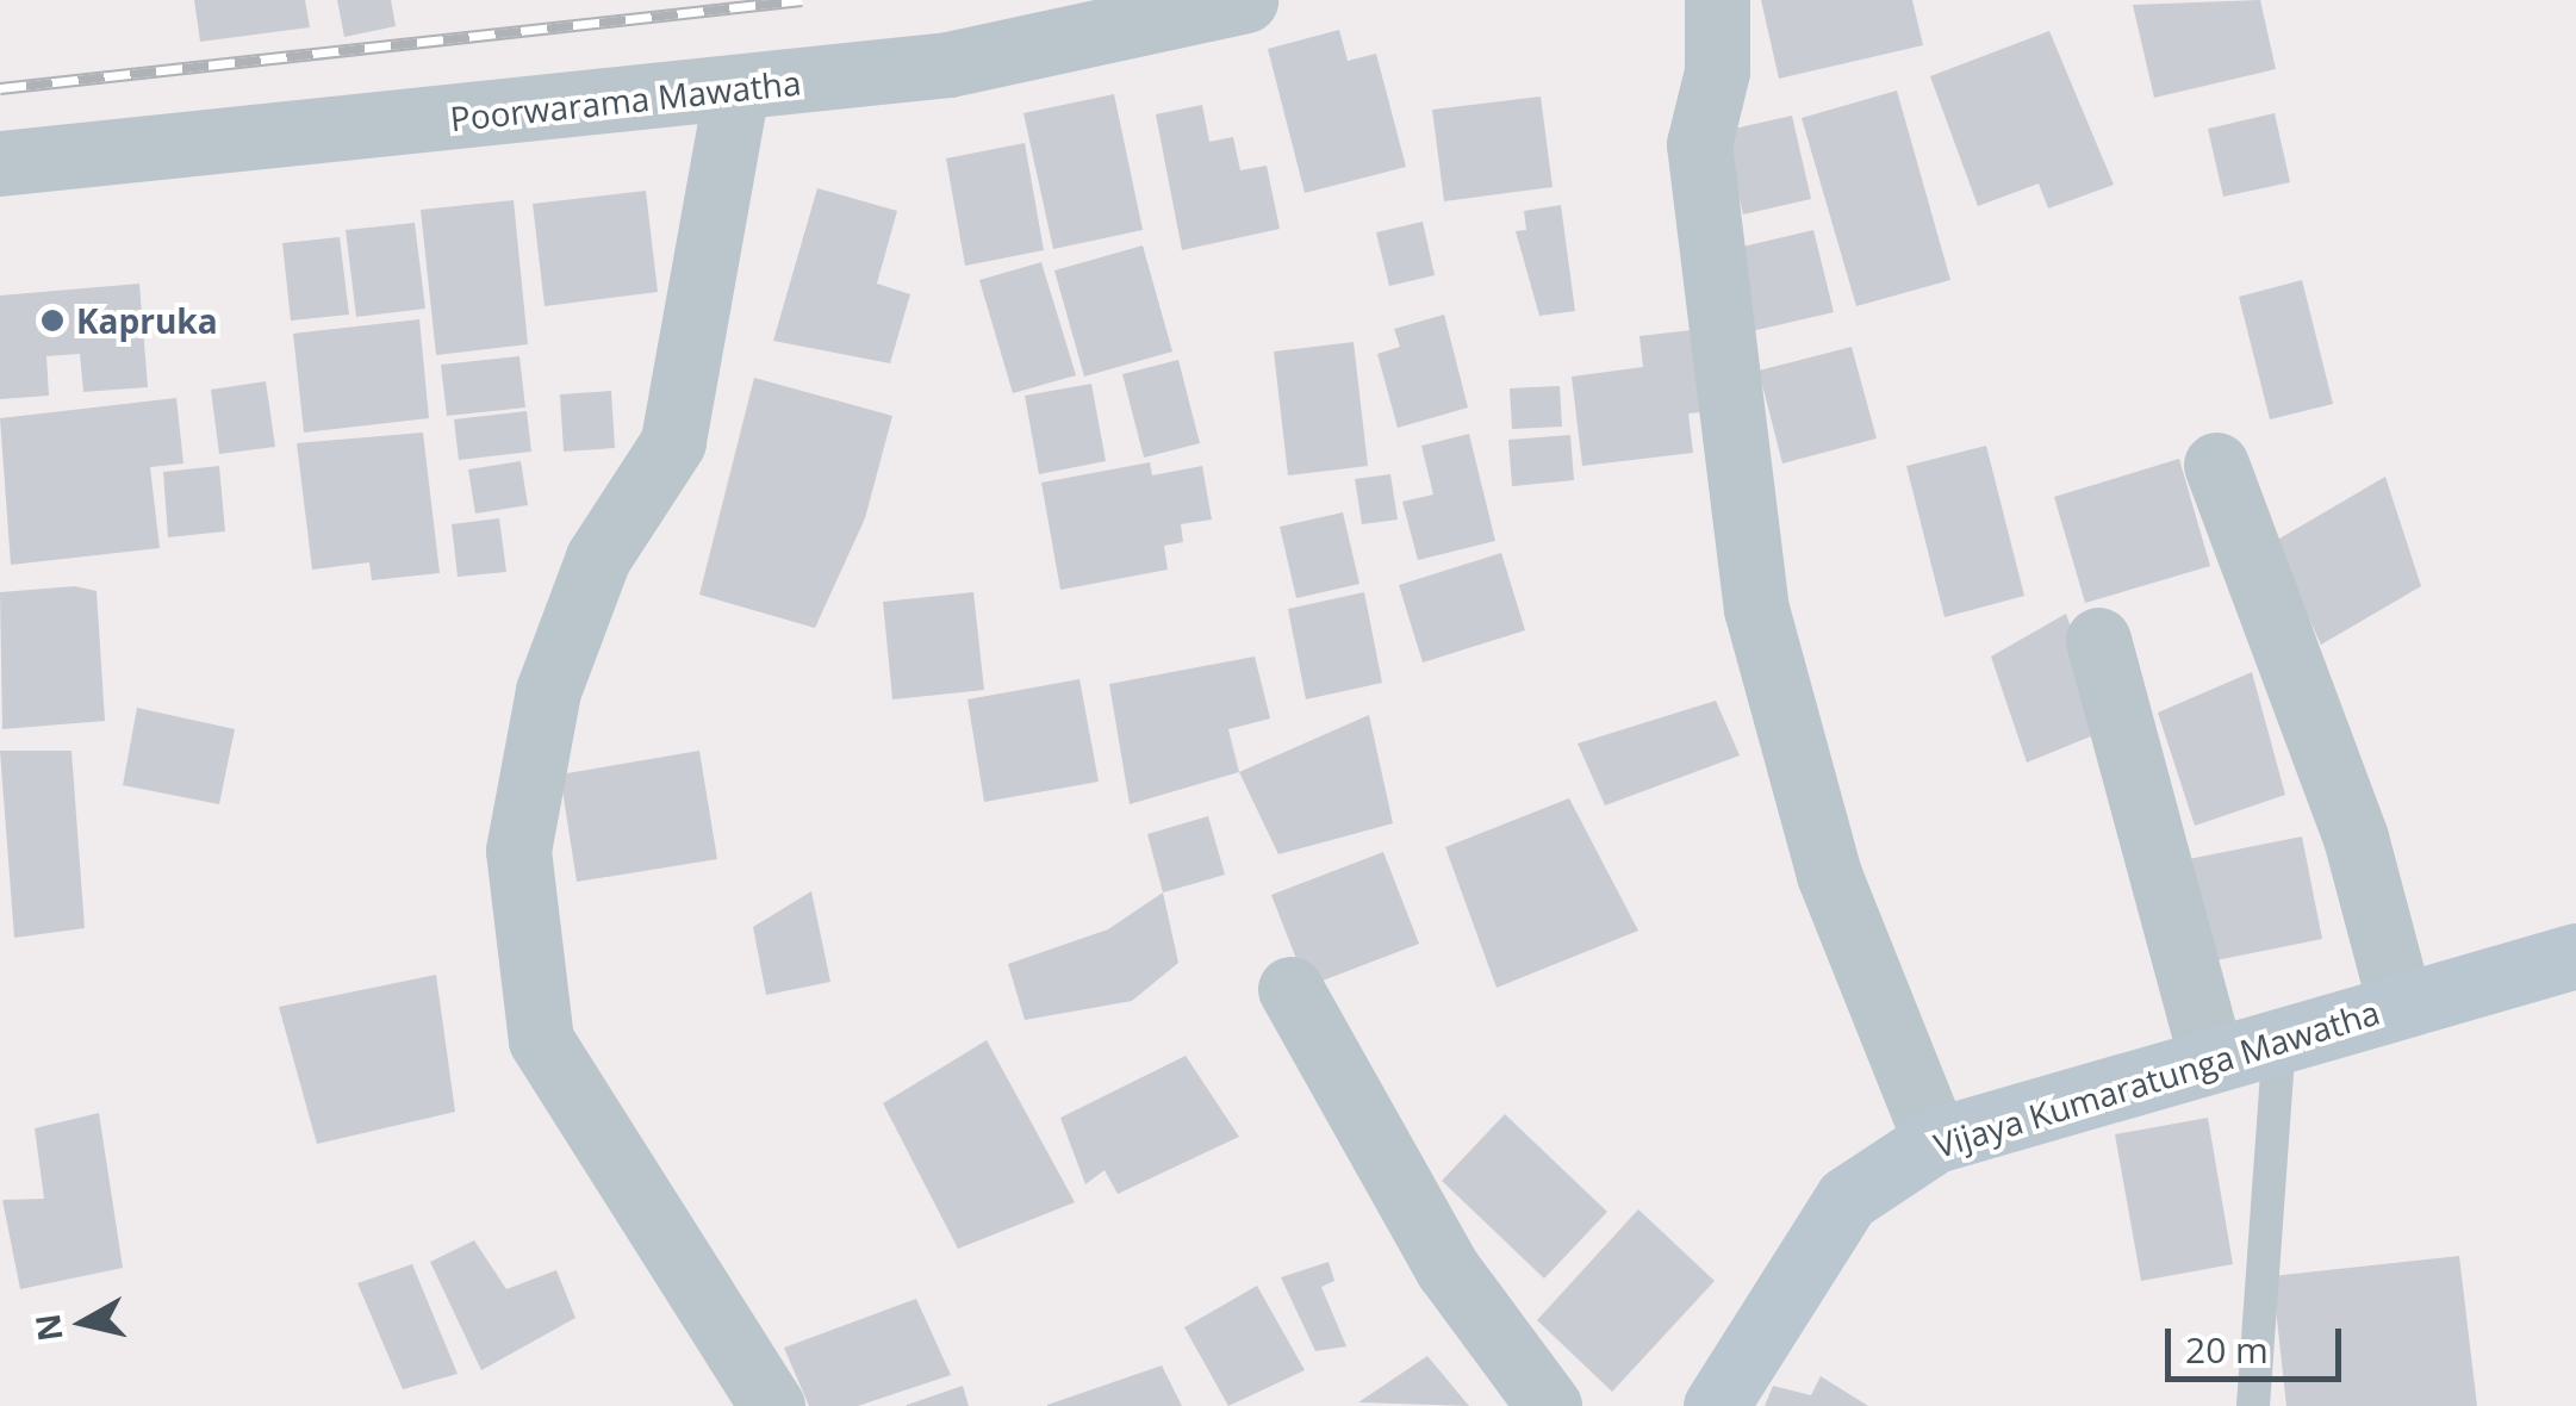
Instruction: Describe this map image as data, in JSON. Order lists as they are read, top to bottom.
{
  "streets": {
    "main road": ["Vijaya Kumaratunga Mawatha"],
    "street": ["Poorwarama Mawatha"]
  },
  "places": ["Kapruka"],
  "scale_bar": "20 m",
  "north": "left"
}
